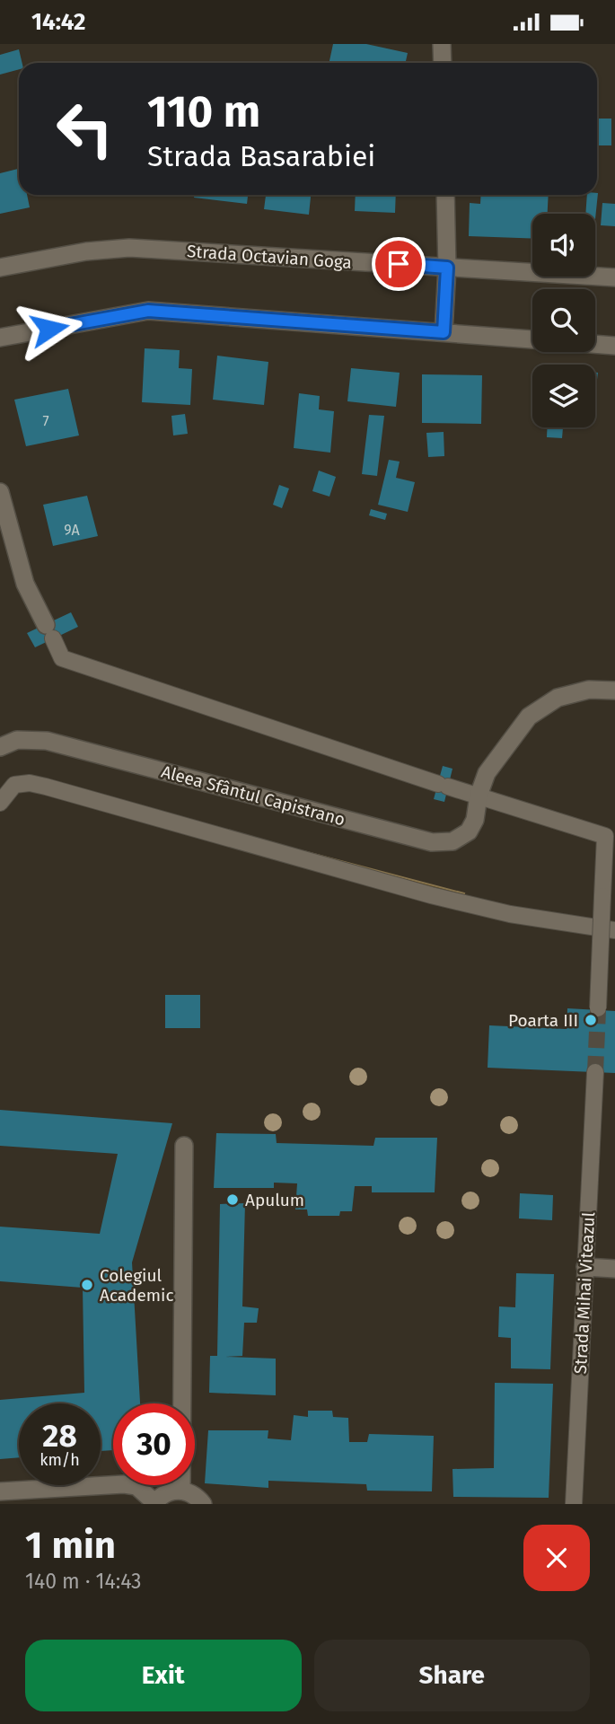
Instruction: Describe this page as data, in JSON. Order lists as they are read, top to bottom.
{
  "streets": {
    "street": ["Strada Octavian Goga", "Aleea Sfântul Capistrano", "Strada Mihai Viteazul"]
  },
  "places": ["Poarta III", "Apulum", "Colegiul Academic"],
  "house_numbers": ["7", "9A"],
  "page": {
    "status": "14:42",
    "turn": ["110 m", "Strada Basarabiei"],
    "speed": "28 km/h",
    "limit": "30",
    "heading": ["1 min", "140 m · 14:43"],
    "buttons": ["Exit", "Share"]
  }
}
